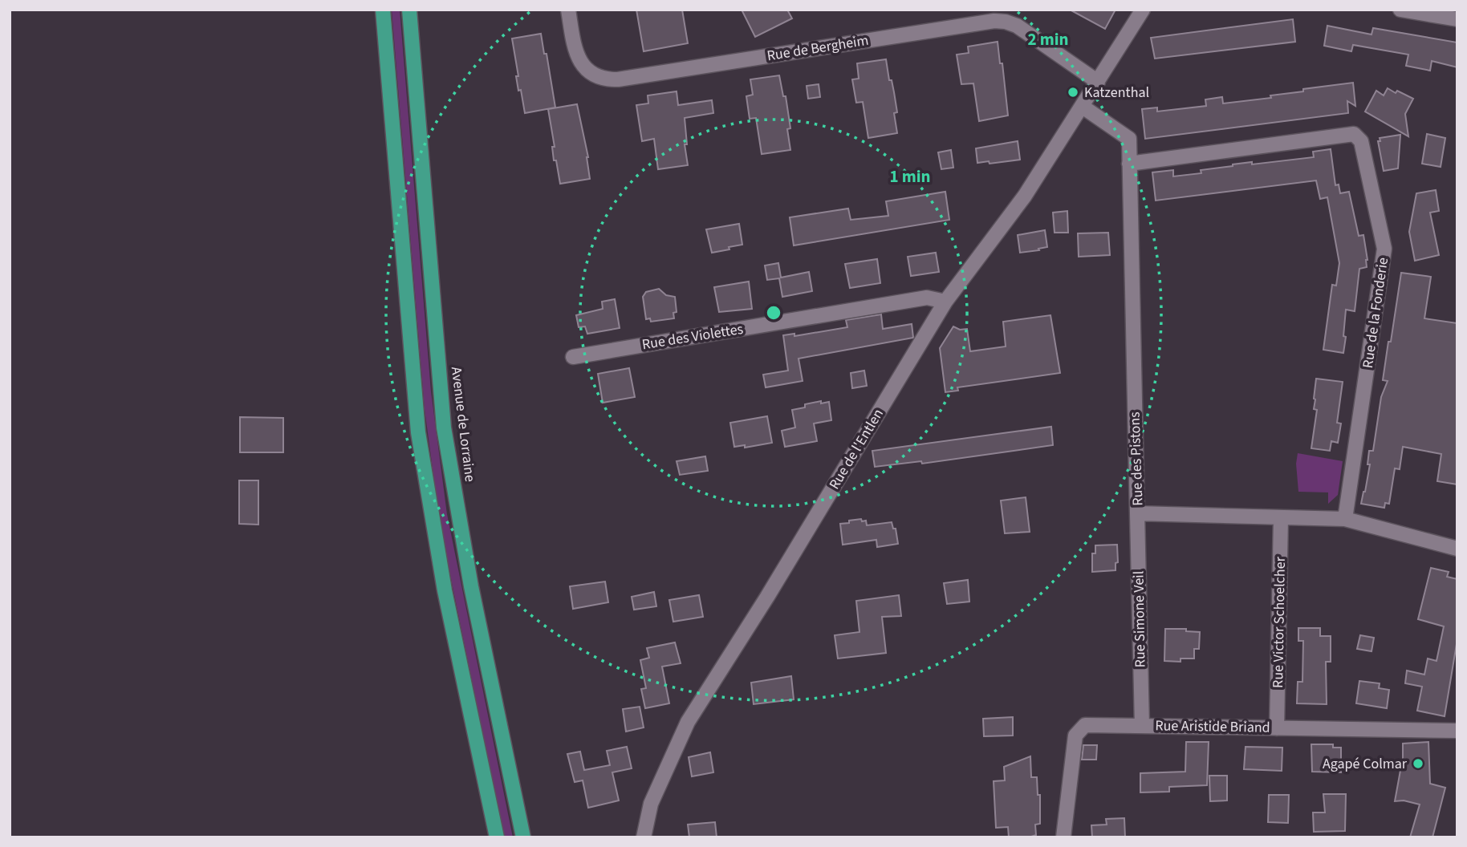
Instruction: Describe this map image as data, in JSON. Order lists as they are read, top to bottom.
{
  "streets": {
    "main road": ["Avenue de Lorraine"],
    "street": [
      "Rue de Bergheim",
      "Rue de la Fonderie",
      "Rue des Violettes",
      "Rue de l'Entlen",
      "Rue des Pistons",
      "Rue Simone Veil",
      "Rue Victor Schoelcher",
      "Rue Aristide Briand"
    ]
  },
  "crossings": [
    ["Rue de Bergheim", "Rue de l'Entlen"],
    ["Rue de la Fonderie", "Rue des Pistons"],
    ["Rue des Violettes", "Rue de l'Entlen"],
    ["Rue de l'Entlen", "Rue des Pistons"],
    ["Rue des Pistons", "Rue Simone Veil"],
    ["Rue des Pistons", "Rue Victor Schoelcher"],
    ["Rue Simone Veil", "Rue Aristide Briand"],
    ["Rue Victor Schoelcher", "Rue Aristide Briand"]
  ],
  "places": ["Katzenthal", "Agapé Colmar"],
  "rings": ["2 min", "1 min"]
}
